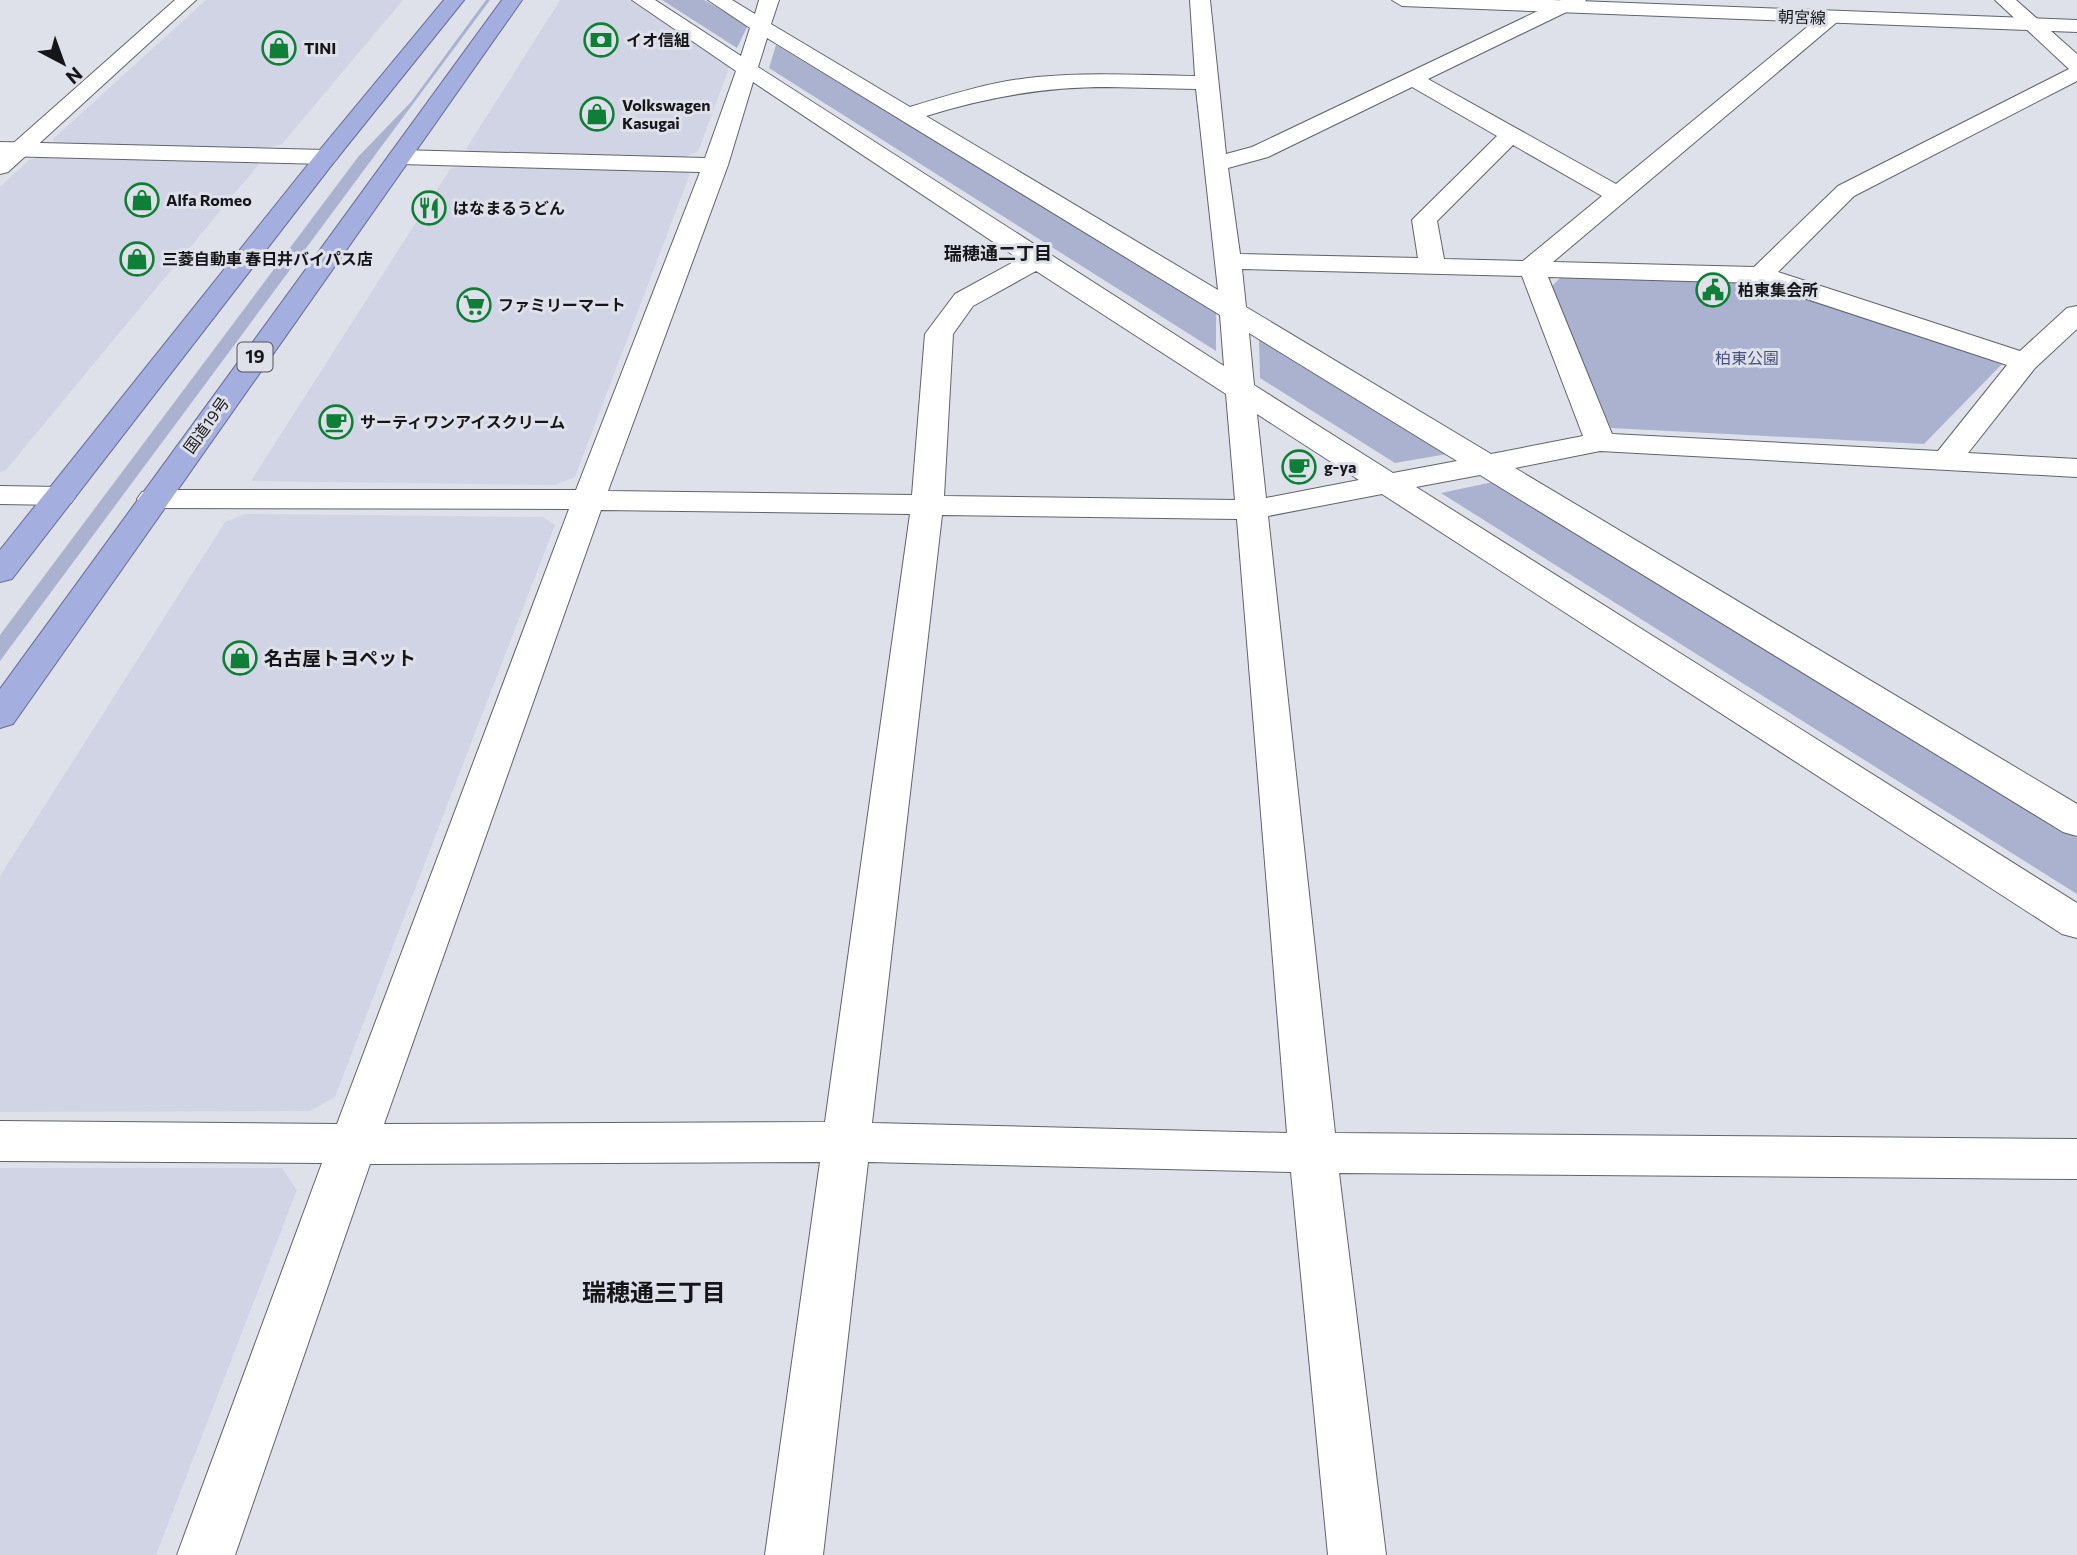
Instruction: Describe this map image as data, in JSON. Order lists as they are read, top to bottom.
{
  "streets": {
    "highway": ["19", "国道19号"],
    "street": ["朝宮線"]
  },
  "districts": ["瑞穂通二丁目", "瑞穂通三丁目"],
  "parks": ["柏東公園"],
  "places": {
    "bank": ["イオ信組"],
    "shop": [
      "TINI",
      "Volkswagen Kasugai",
      "Alfa Romeo",
      "三菱自動車 春日井バイパス店",
      "名古屋トヨペット"
    ],
    "restaurant": ["はなまるうどん"],
    "public building": ["柏東集会所"],
    "supermarket": ["ファミリーマート"],
    "cafe": ["サーティワンアイスクリーム", "g-ya"]
  },
  "north": "bottom right"
}
